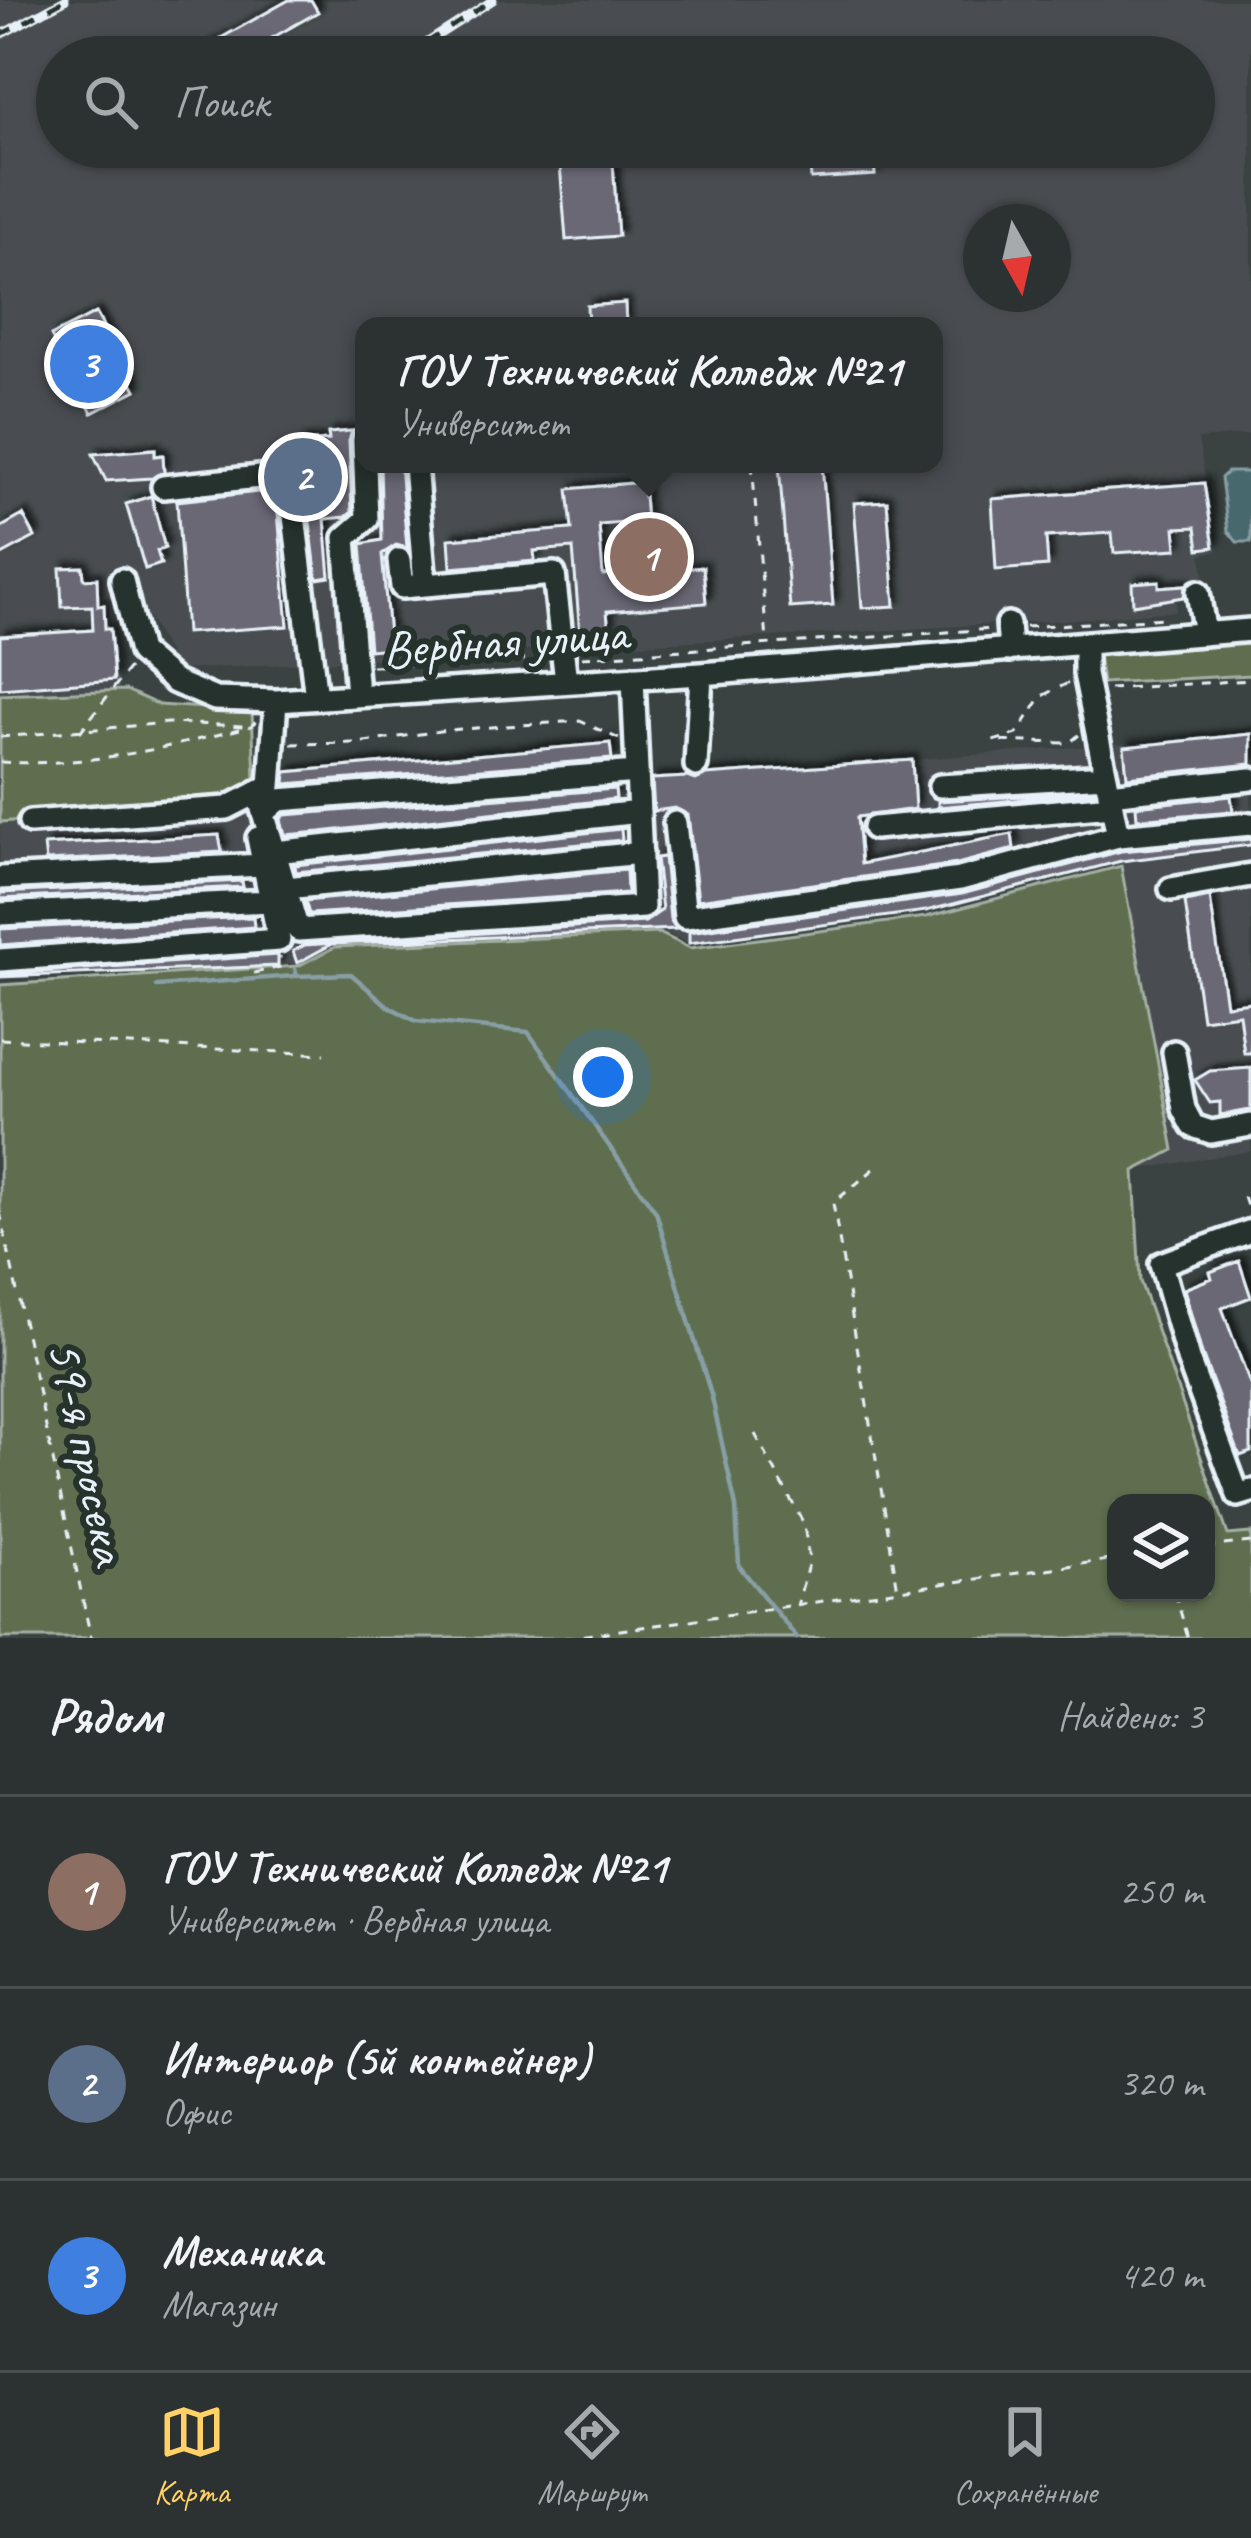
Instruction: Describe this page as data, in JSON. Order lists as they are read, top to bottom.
{
  "streets": {
    "street": ["Вербная улица"],
    "path": ["59-я просека"]
  },
  "north": "bottom",
  "page": {
    "search": "Поиск",
    "popup": ["ГОУ Технический Колледж №21", "Университет"],
    "pins": ["3", "2", "1"],
    "heading": ["Рядом", "Найдено: 3"],
    "list": [
      {
        "mark": "1",
        "name": "ГОУ Технический Колледж №21",
        "note": "Университет · Вербная улица",
        "value": "250 m"
      },
      {
        "mark": "2",
        "name": "Интериор (5й контейнер)",
        "note": "Офис",
        "value": "320 m"
      },
      {
        "mark": "3",
        "name": "Механика",
        "note": "Магазин",
        "value": "420 m"
      }
    ],
    "nav": ["Карта", "Маршрут", "Сохранённые"]
  }
}
